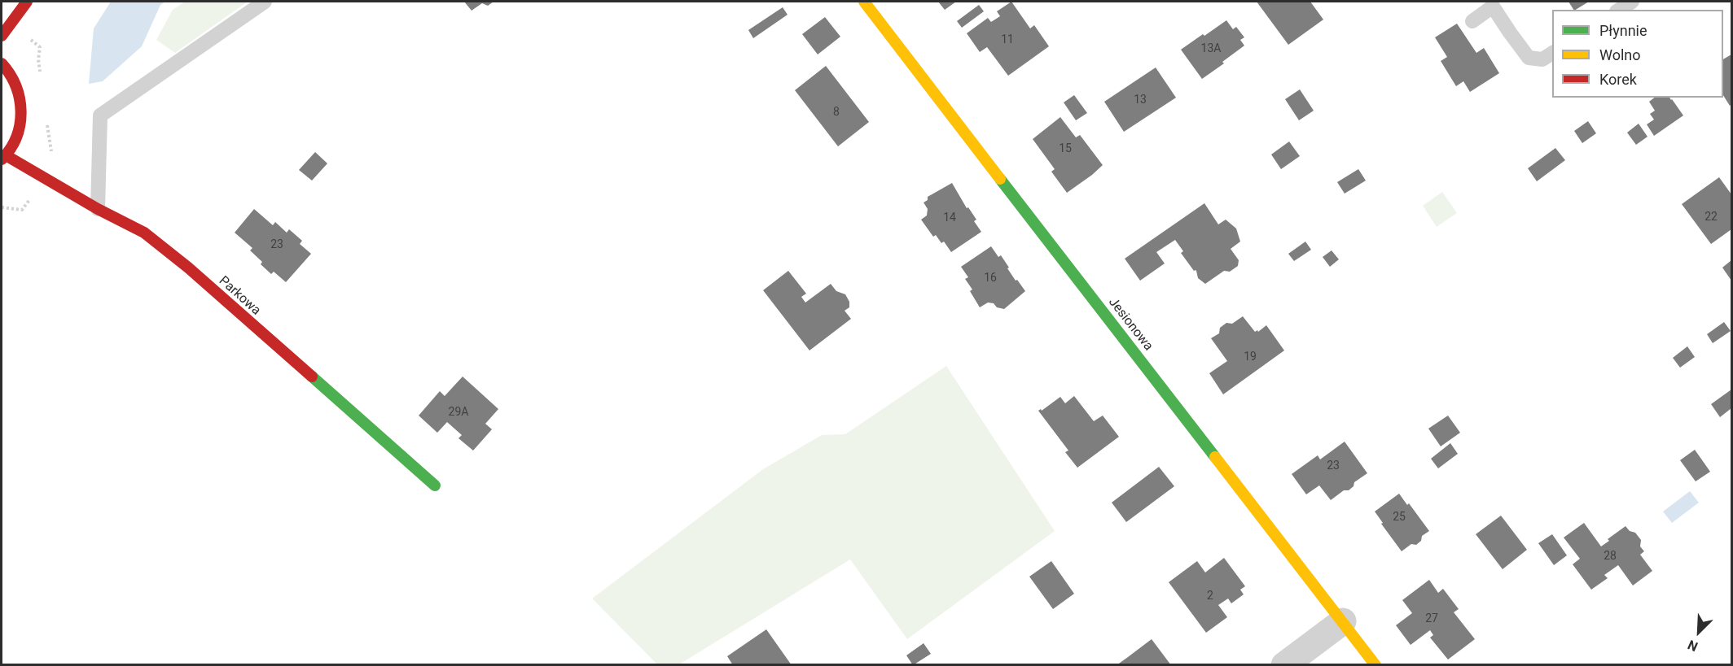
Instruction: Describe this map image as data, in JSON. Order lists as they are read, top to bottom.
{
  "streets": {
    "street": ["Parkowa", "Jesionowa"]
  },
  "house_numbers": [
    "11",
    "13A",
    "13",
    "8",
    "15",
    "22",
    "14",
    "23",
    "16",
    "19",
    "29A",
    "23",
    "25",
    "28",
    "2",
    "27"
  ],
  "legend": ["Płynnie", "Wolno", "Korek"],
  "north": "bottom left"
}
